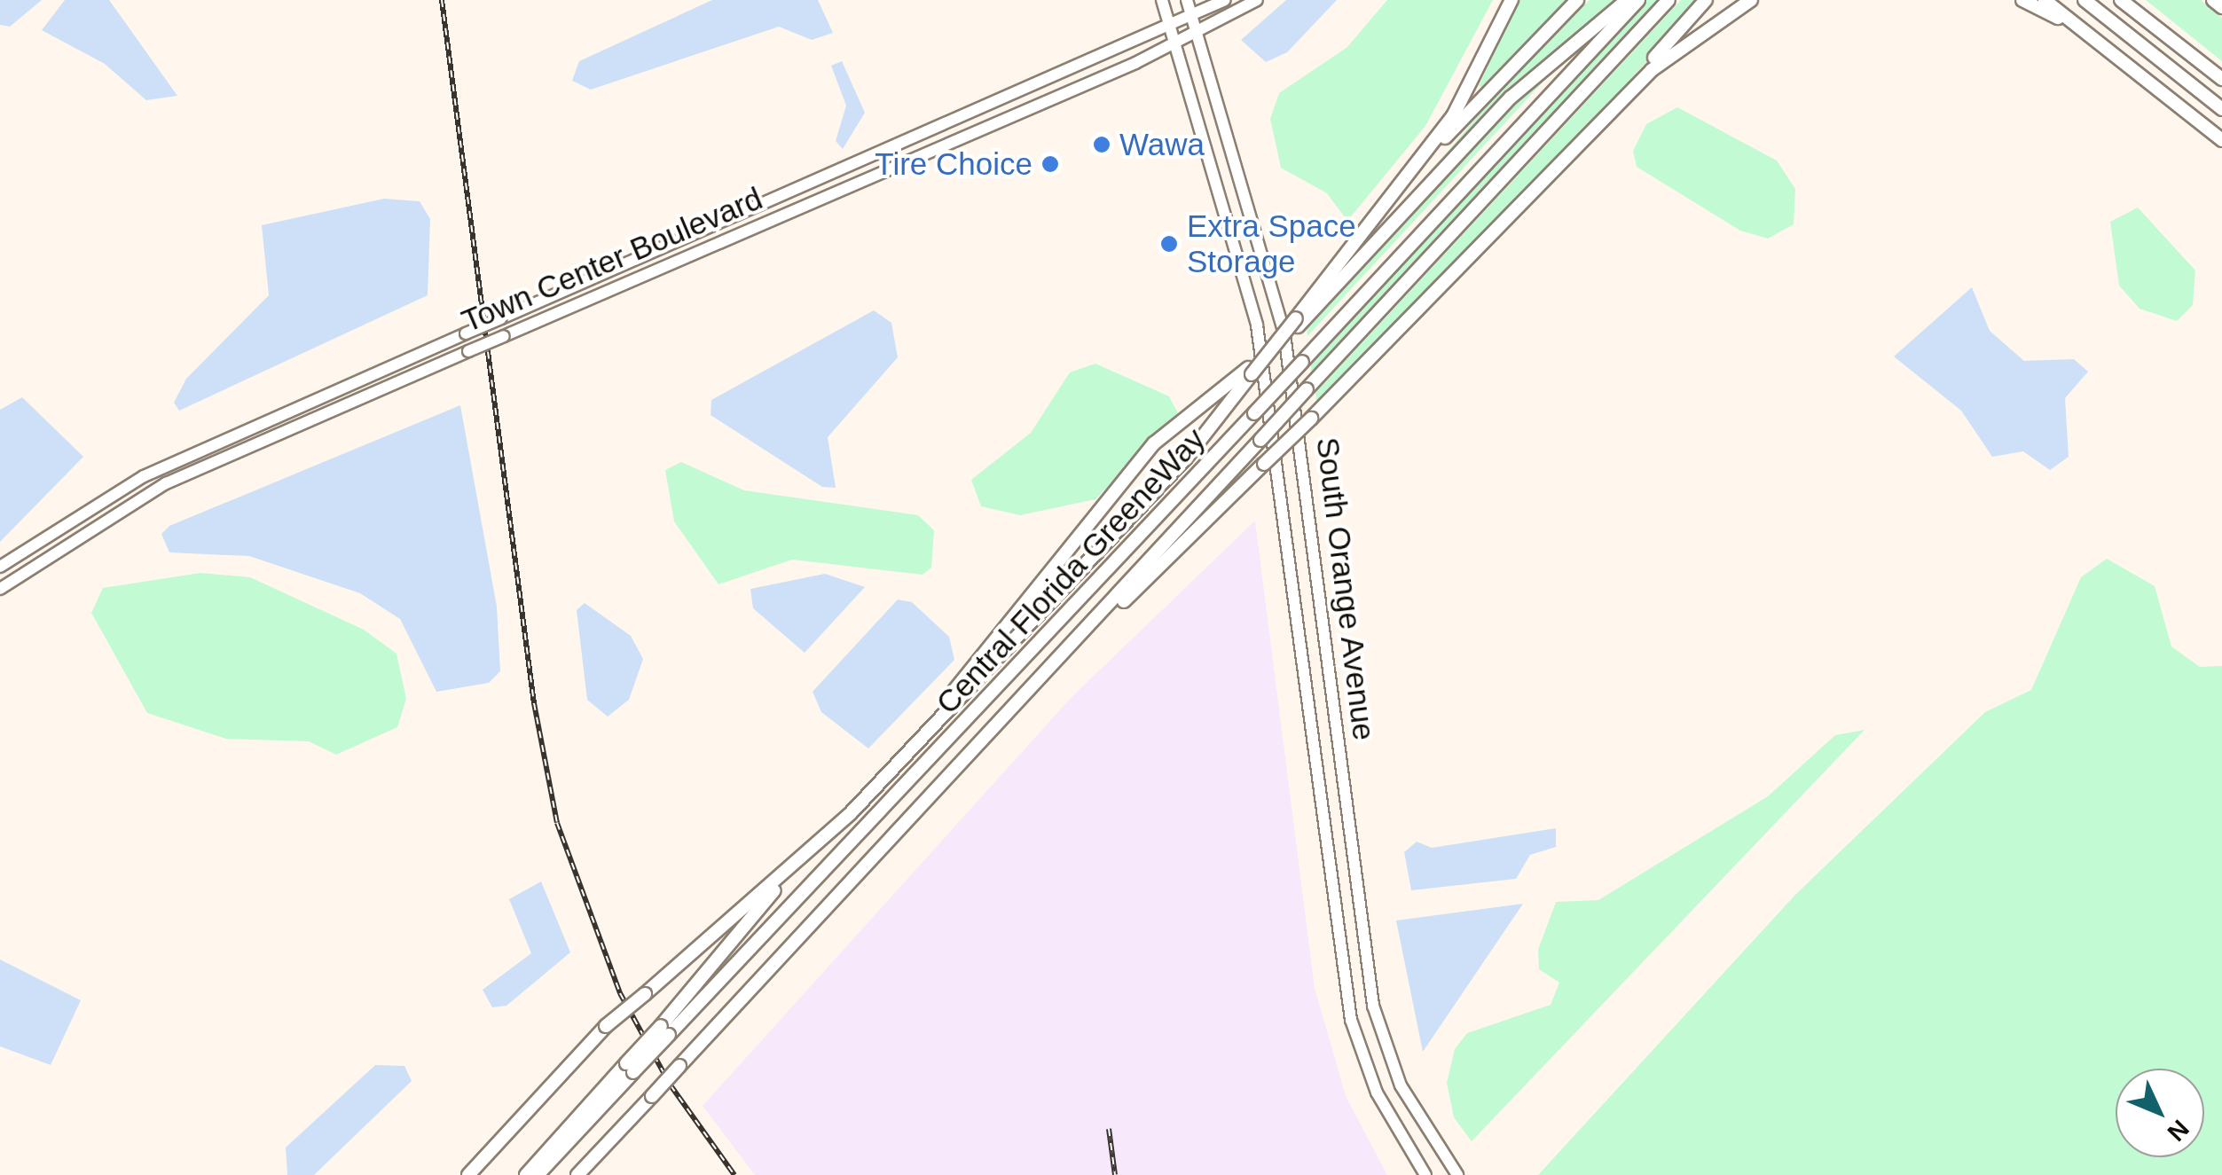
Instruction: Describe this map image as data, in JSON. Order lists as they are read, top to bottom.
{
  "streets": {
    "highway": ["Central Florida GreeneWay"],
    "main road": ["Town Center Boulevard", "South Orange Avenue"]
  },
  "crossings": [
    ["Town Center Boulevard", "South Orange Avenue"]
  ],
  "places": ["Wawa", "Tire Choice", "Extra Space Storage"],
  "north": "bottom right"
}
